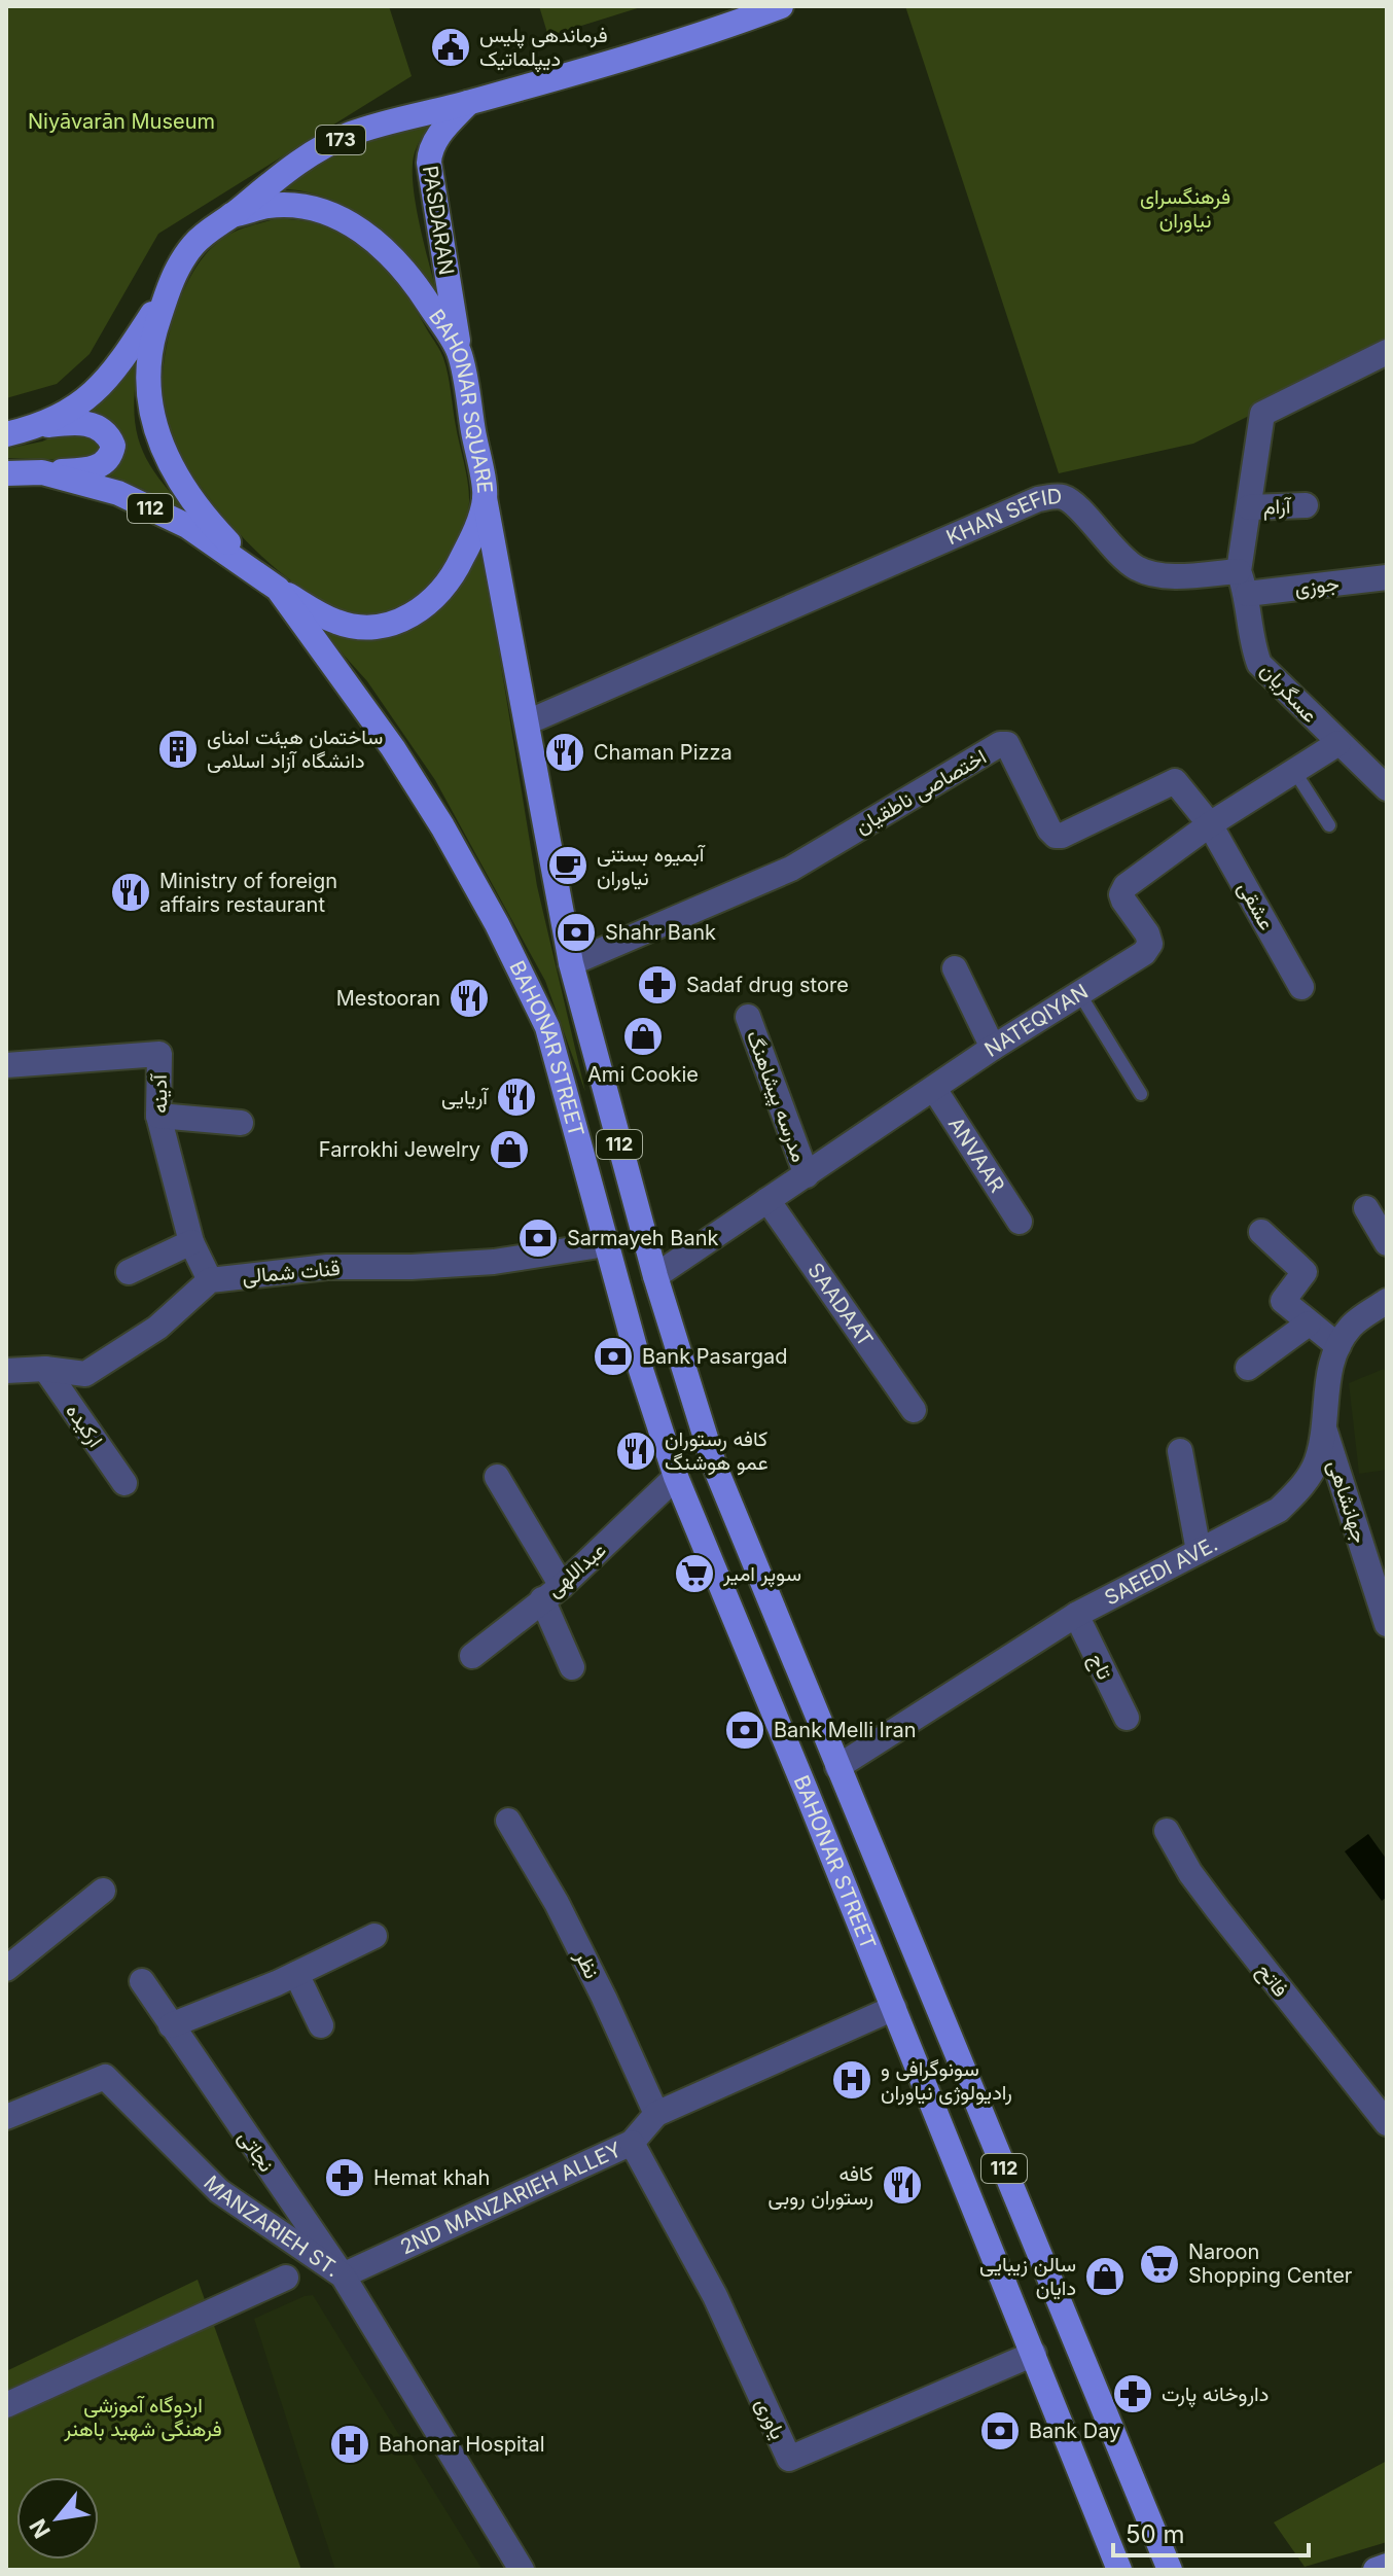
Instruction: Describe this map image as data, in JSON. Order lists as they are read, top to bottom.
{
  "streets": {
    "main road": [
      "173",
      "PASDARAN",
      "BAHONAR SQUARE",
      "112",
      "BAHONAR STREET"
    ],
    "street": [
      "آرام",
      "KHAN SEFID",
      "جوزی",
      "عسگریان",
      "اختصاصی ناطقیان",
      "عشقی",
      "NATEQIYAN",
      "آدینه",
      "مدرسه پیشاهنگ",
      "ANVAAR",
      "قنات شمالى",
      "SAADAAT",
      "ارکیده",
      "جهانشاهی",
      "عبداللهی",
      "SAEEDI AVE.",
      "تاج",
      "نظر",
      "فاتح",
      "نجاتی",
      "2ND MANZARIEH ALLEY",
      "MANZARIEH ST.",
      "یاوری"
    ]
  },
  "crossings": [
    ["173", "PASDARAN"],
    ["173", "BAHONAR SQUARE"],
    ["PASDARAN", "BAHONAR SQUARE"],
    ["BAHONAR SQUARE", "BAHONAR STREET"],
    ["KHAN SEFID", "جوزی"],
    ["KHAN SEFID", "عسگریان"],
    ["KHAN SEFID", "BAHONAR STREET"],
    ["جوزی", "عسگریان"],
    ["عسگریان", "NATEQIYAN"],
    ["اختصاصی ناطقیان", "عشقی"],
    ["اختصاصی ناطقیان", "NATEQIYAN"],
    ["اختصاصی ناطقیان", "BAHONAR STREET"],
    ["عشقی", "NATEQIYAN"],
    ["NATEQIYAN", "BAHONAR STREET"],
    ["NATEQIYAN", "مدرسه پیشاهنگ"],
    ["NATEQIYAN", "ANVAAR"],
    ["NATEQIYAN", "SAADAAT"],
    ["BAHONAR STREET", "قنات شمالى"],
    ["BAHONAR STREET", "عبداللهی"],
    ["BAHONAR STREET", "SAEEDI AVE."],
    ["BAHONAR STREET", "2ND MANZARIEH ALLEY"],
    ["BAHONAR STREET", "یاوری"],
    ["آدینه", "قنات شمالى"],
    ["جهانشاهی", "SAEEDI AVE."],
    ["SAEEDI AVE.", "تاج"],
    ["نظر", "2ND MANZARIEH ALLEY"],
    ["نجاتی", "2ND MANZARIEH ALLEY"],
    ["نجاتی", "MANZARIEH ST."],
    ["2ND MANZARIEH ALLEY", "MANZARIEH ST."],
    ["2ND MANZARIEH ALLEY", "یاوری"]
  ],
  "parks": ["Niyāvarān Museum", "فرهنگسرای نیاوران", "اردوگاه آموزشی فرهنگی شهید باهنر"],
  "places": {
    "public building": ["فرماندهی پلیس دیپلماتیک"],
    "building": ["ساختمان هیئت امنای دانشگاه آزاد اسلامی"],
    "restaurant": [
      "Chaman Pizza",
      "Ministry of foreign affairs restaurant",
      "Mestooran",
      "آریایی",
      "کافه رستوران عمو هوشنگ",
      "کافه رستوران روبی"
    ],
    "cafe": ["آبمیوه بستنی نیاوران"],
    "bank": [
      "Shahr Bank",
      "Sarmayeh Bank",
      "Bank Pasargad",
      "Bank Melli Iran",
      "Bank Day"
    ],
    "pharmacy": ["Sadaf drug store", "Hemat khah", "داروخانه پارت"],
    "shop": ["Ami Cookie", "Farrokhi Jewelry", "سالن زیبایی دایان"],
    "supermarket": ["سوپر امیر", "Naroon Shopping Center"],
    "hospital": ["سونوگرافی و رادیولوژی نیاوران", "Bahonar Hospital"]
  },
  "scale_bar": "50 m",
  "north": "bottom left"
}
